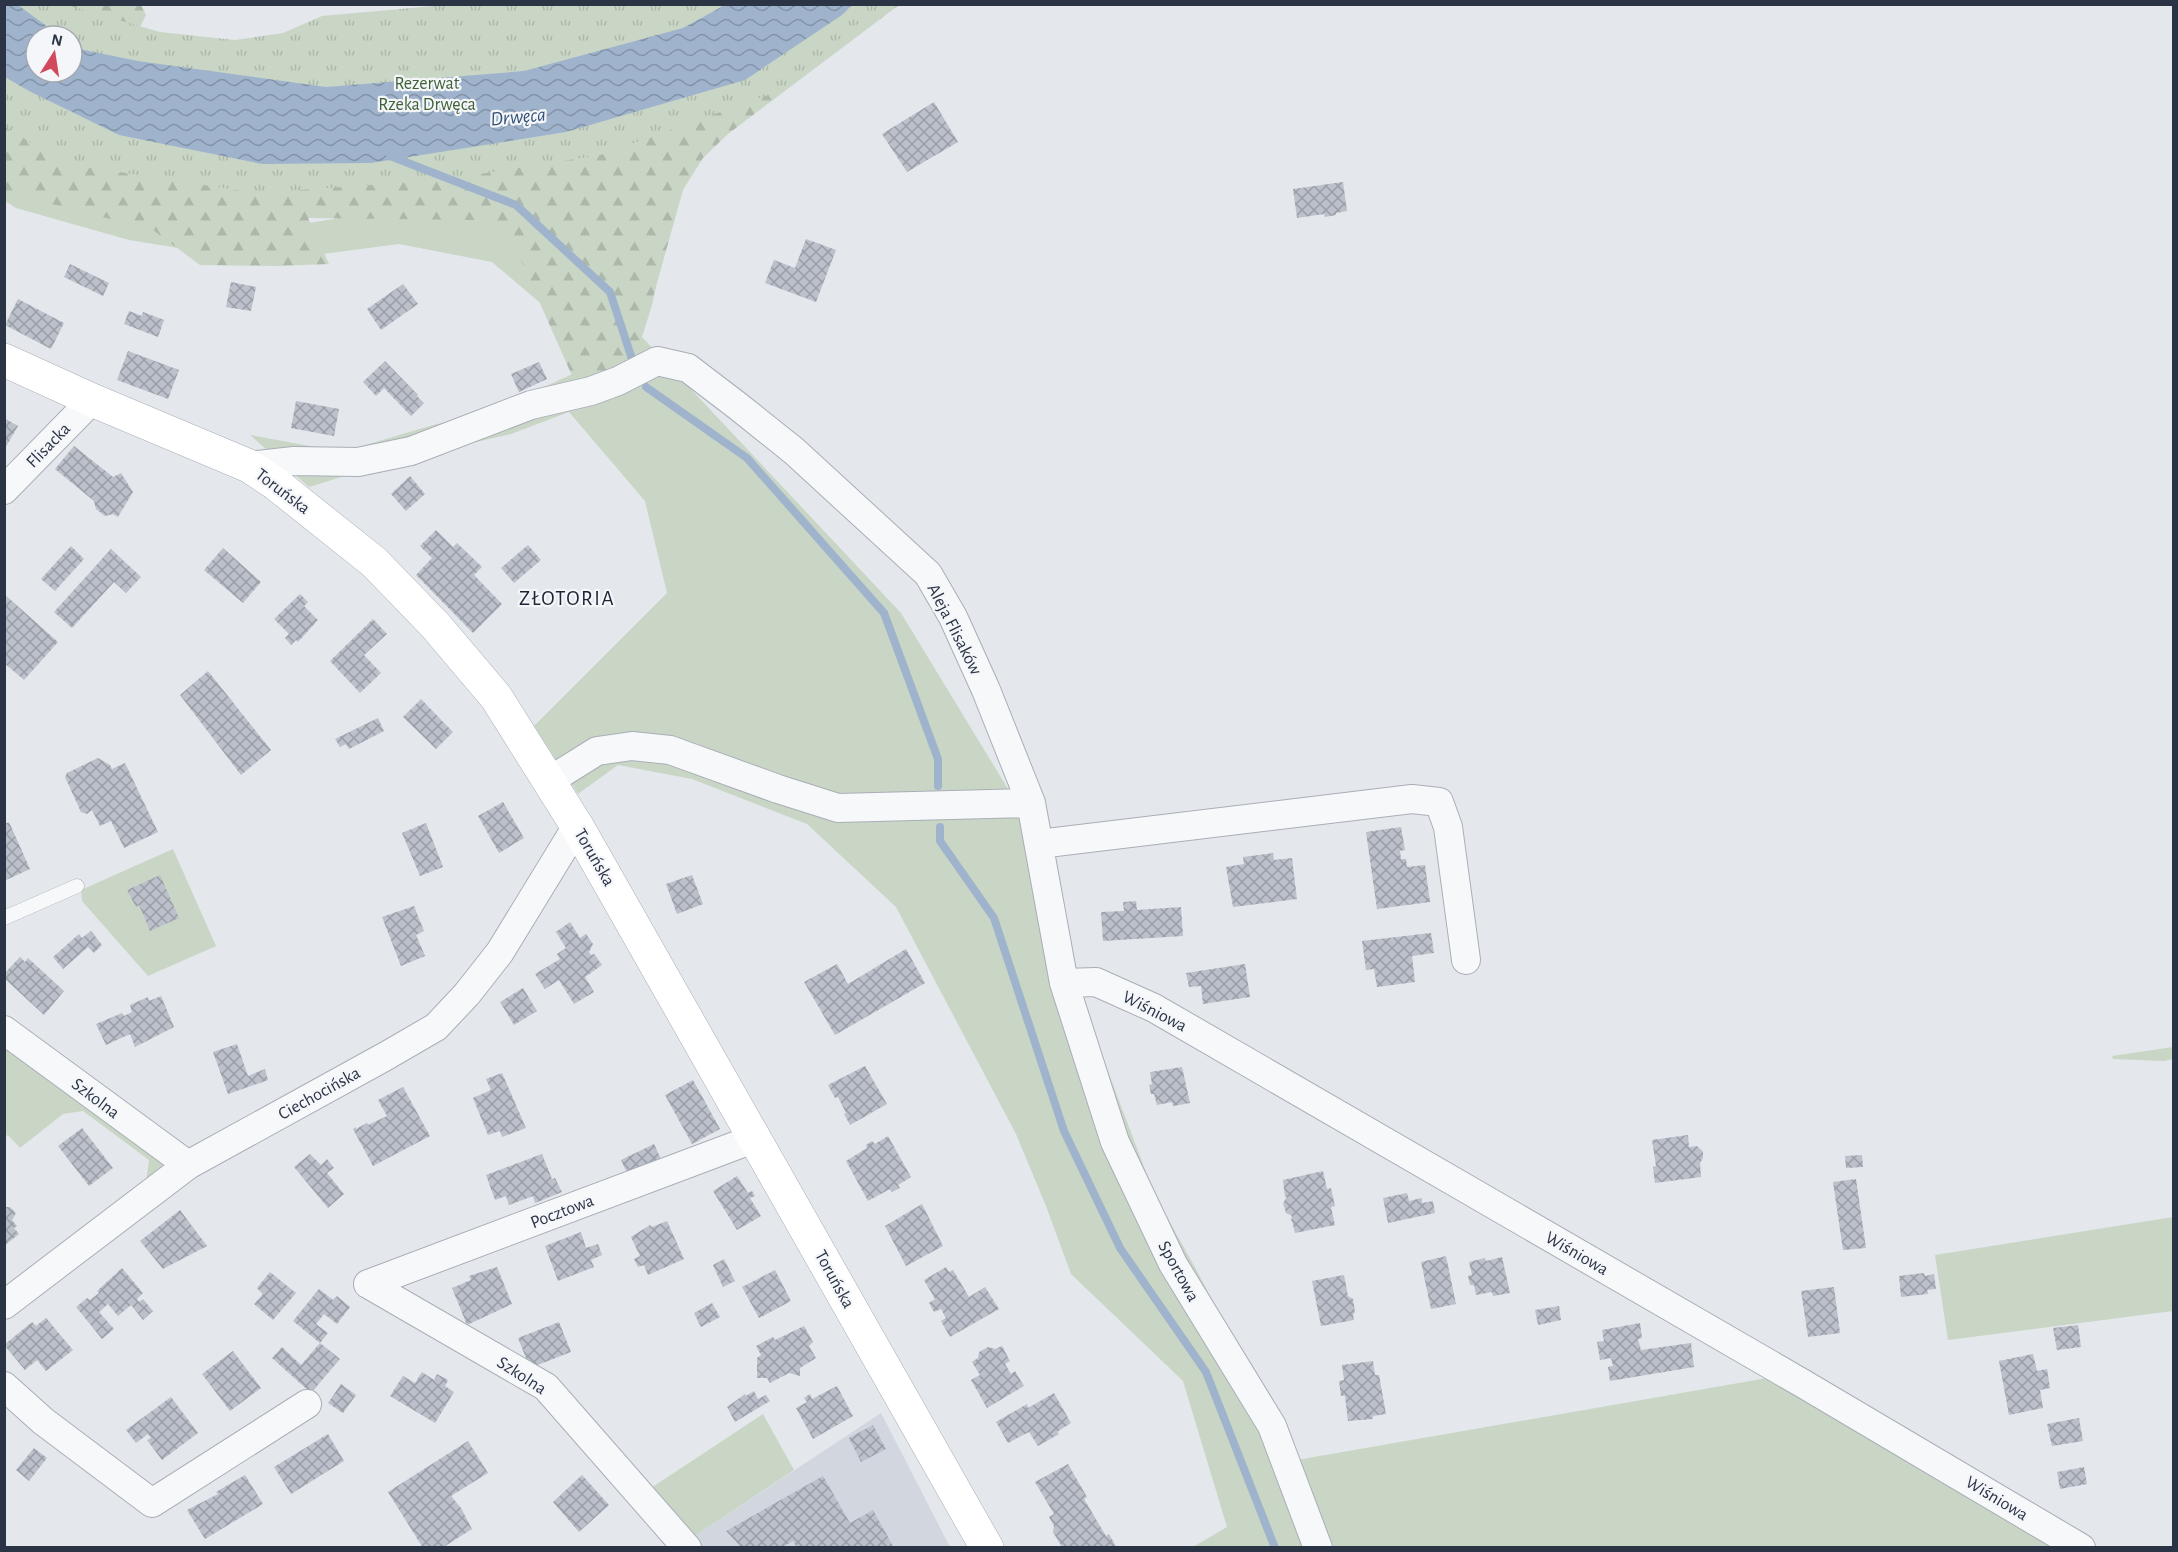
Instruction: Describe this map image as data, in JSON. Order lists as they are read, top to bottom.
{
  "streets": {
    "main road": ["Toruńska"],
    "street": [
      "Flisacka",
      "Aleja Flisaków",
      "Wiśniowa",
      "Ciechocińska",
      "Szkolna",
      "Pocztowa",
      "Sportowa"
    ]
  },
  "crossings": [
    ["Flisacka", "Toruńska"],
    ["Toruńska", "Aleja Flisaków"],
    ["Toruńska", "Ciechocińska"],
    ["Toruńska", "Pocztowa"],
    ["Aleja Flisaków", "Wiśniowa"],
    ["Aleja Flisaków", "Sportowa"],
    ["Wiśniowa", "Sportowa"],
    ["Ciechocińska", "Szkolna"],
    ["Szkolna", "Pocztowa"]
  ],
  "districts": ["ZŁOTORIA"],
  "water": ["Drwęca"],
  "parks": ["Rezerwat Rzeka Drwęca"],
  "north": "top"
}
